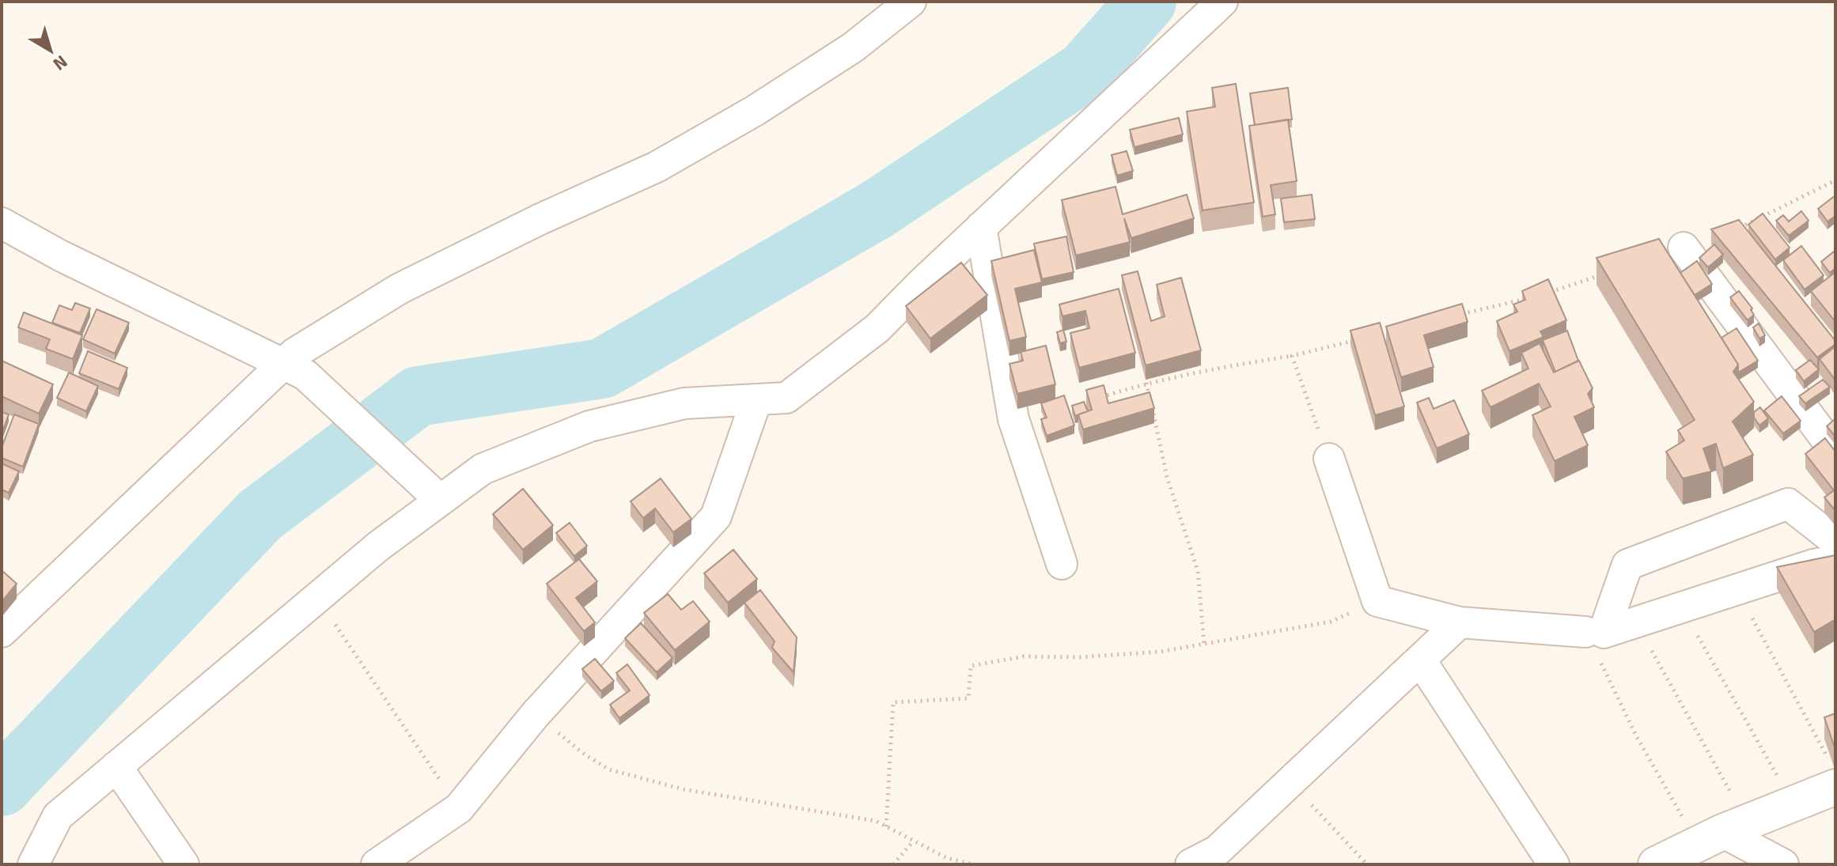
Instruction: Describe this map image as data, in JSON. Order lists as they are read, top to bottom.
{
  "north": "bottom right"
}
